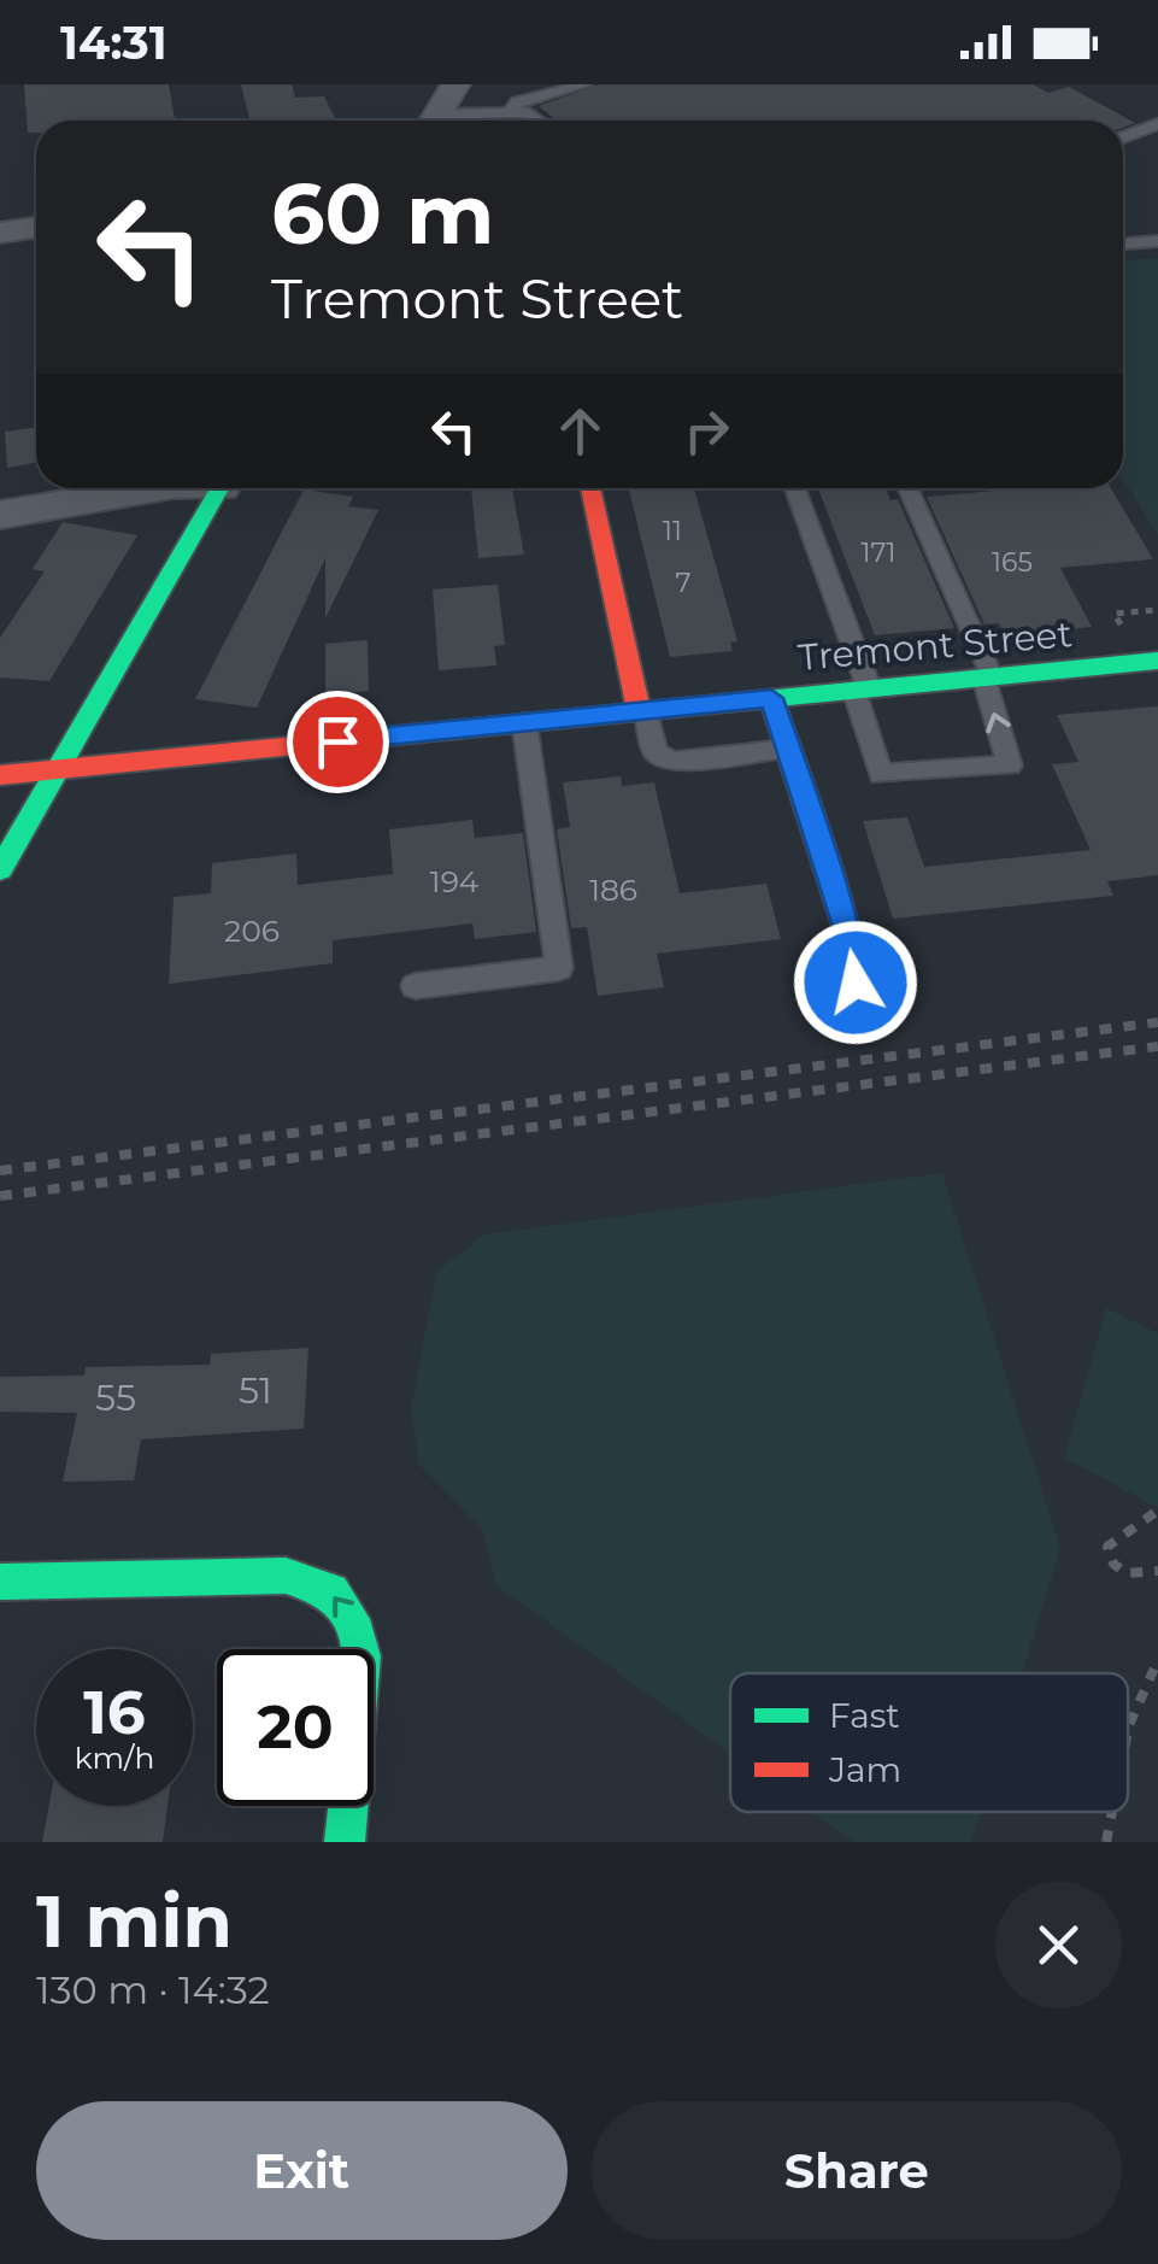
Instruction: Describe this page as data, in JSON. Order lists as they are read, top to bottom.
{
  "streets": {
    "street": ["Tremont Street"]
  },
  "house_numbers": [
    "11",
    "171",
    "165",
    "7",
    "194",
    "186",
    "206",
    "51",
    "55"
  ],
  "legend": ["Fast", "Jam"],
  "page": {
    "status": "14:31",
    "turn": ["60 m", "Tremont Street"],
    "speed": "16 km/h",
    "limit": "20",
    "heading": ["1 min", "130 m · 14:32"],
    "buttons": ["Exit", "Share"]
  }
}
